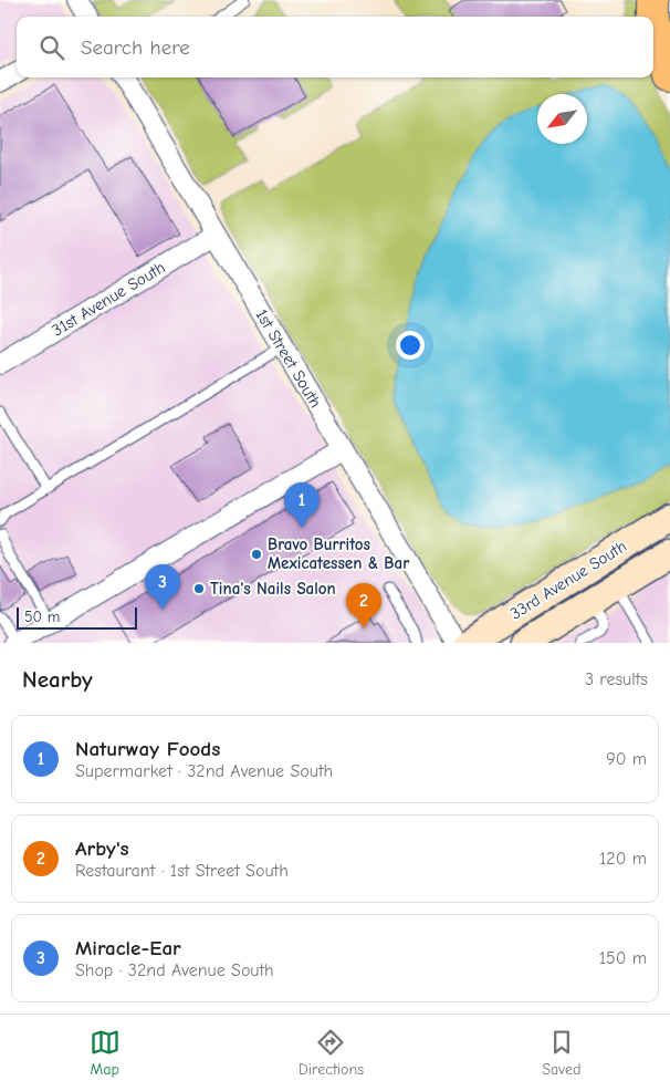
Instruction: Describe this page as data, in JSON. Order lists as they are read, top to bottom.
{
  "streets": {
    "main road": ["33rd Avenue South"],
    "street": ["31st Avenue South", "1st Street South"]
  },
  "crossings": [
    ["31st Avenue South", "1st Street South"]
  ],
  "places": ["Bravo Burritos Mexicatessen & Bar", "Tina's Nails Salon"],
  "scale_bar": "50 m",
  "north": "bottom left",
  "page": {
    "search": "Search here",
    "pins": ["1", "3", "2"],
    "scale": "50 m",
    "heading": ["Nearby", "3 results"],
    "list": [
      {
        "mark": "1",
        "name": "Naturway Foods",
        "note": "Supermarket · 32nd Avenue South",
        "value": "90 m"
      },
      {
        "mark": "2",
        "name": "Arby's",
        "note": "Restaurant · 1st Street South",
        "value": "120 m"
      },
      {
        "mark": "3",
        "name": "Miracle-Ear",
        "note": "Shop · 32nd Avenue South",
        "value": "150 m"
      }
    ],
    "nav": ["Map", "Directions", "Saved"]
  }
}
